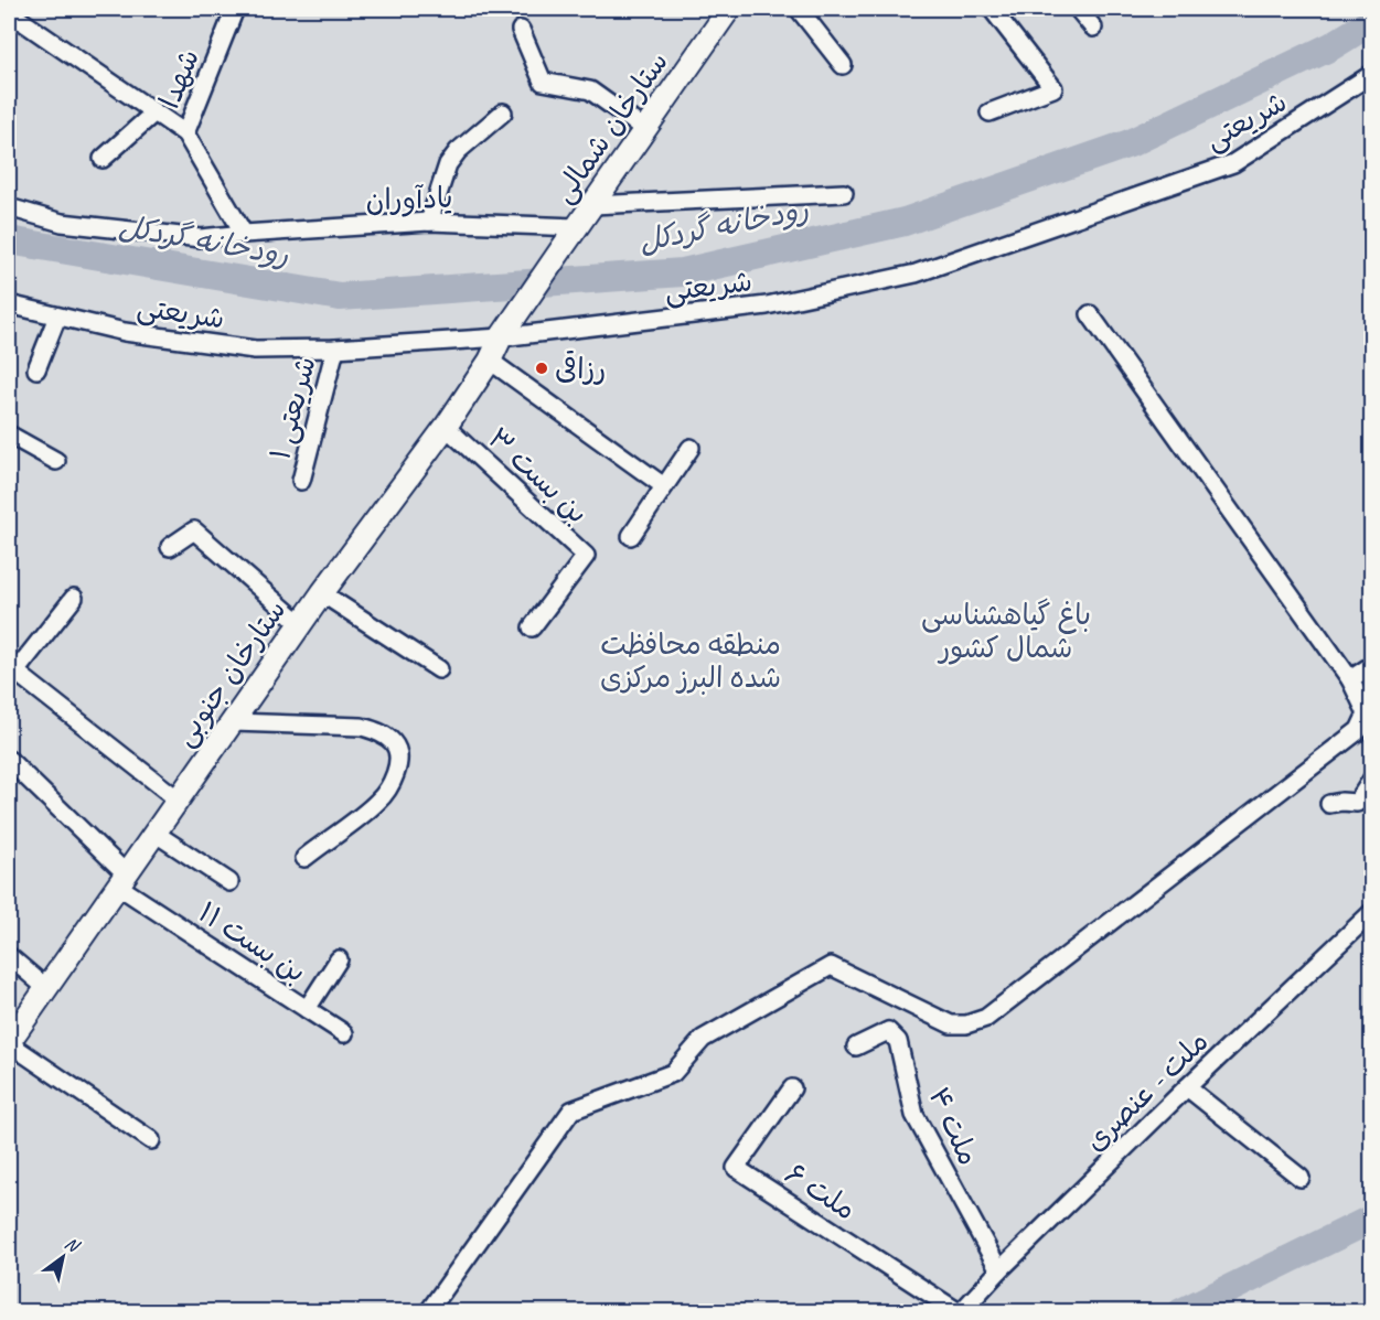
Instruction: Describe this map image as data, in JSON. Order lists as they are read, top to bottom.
{
  "streets": {
    "main road": ["ستارخان شمالی", "ستارخان جنوبی"],
    "street": [
      "شهدا",
      "شریعتی",
      "یادآوران",
      "شریعتی ۱",
      "بن بست ۳",
      "بن بست ۱۱",
      "ملت - عنصری",
      "ملت ۴",
      "ملت ۶"
    ]
  },
  "crossings": [
    ["شهدا", "یادآوران"],
    ["شریعتی", "شریعتی ۱"],
    ["شریعتی", "ستارخان جنوبی"],
    ["ستارخان شمالی", "یادآوران"],
    ["ستارخان شمالی", "ستارخان جنوبی"],
    ["بن بست ۳", "ستارخان جنوبی"],
    ["ستارخان جنوبی", "بن بست ۱۱"],
    ["ملت - عنصری", "ملت ۴"],
    ["ملت - عنصری", "ملت ۶"]
  ],
  "water": ["رودخانه گردکل"],
  "parks": ["باغ گیاهشناسی شمال کشور", "منطقه محافظت شده البرز مرکزی"],
  "places": ["رزاقی"],
  "north": "top right"
}
